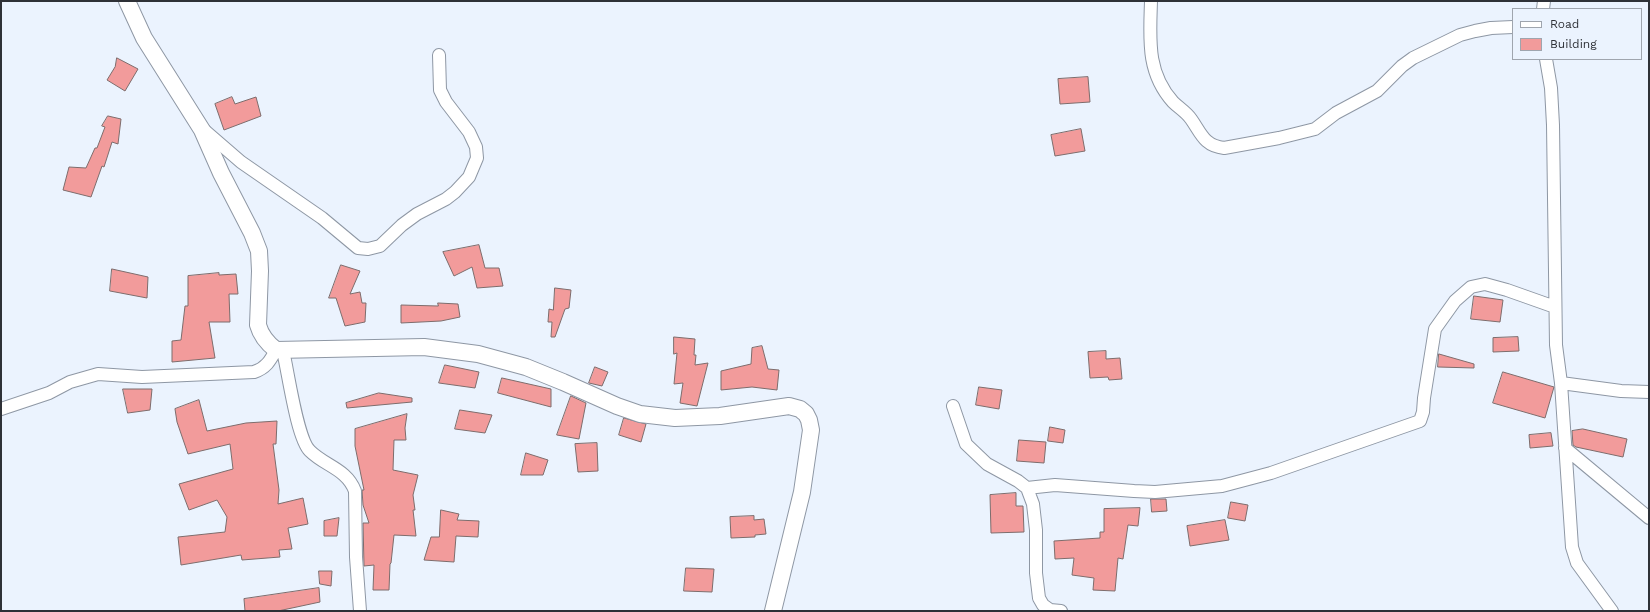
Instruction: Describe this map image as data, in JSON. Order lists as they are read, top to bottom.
{
  "legend": ["Road", "Building"]
}
